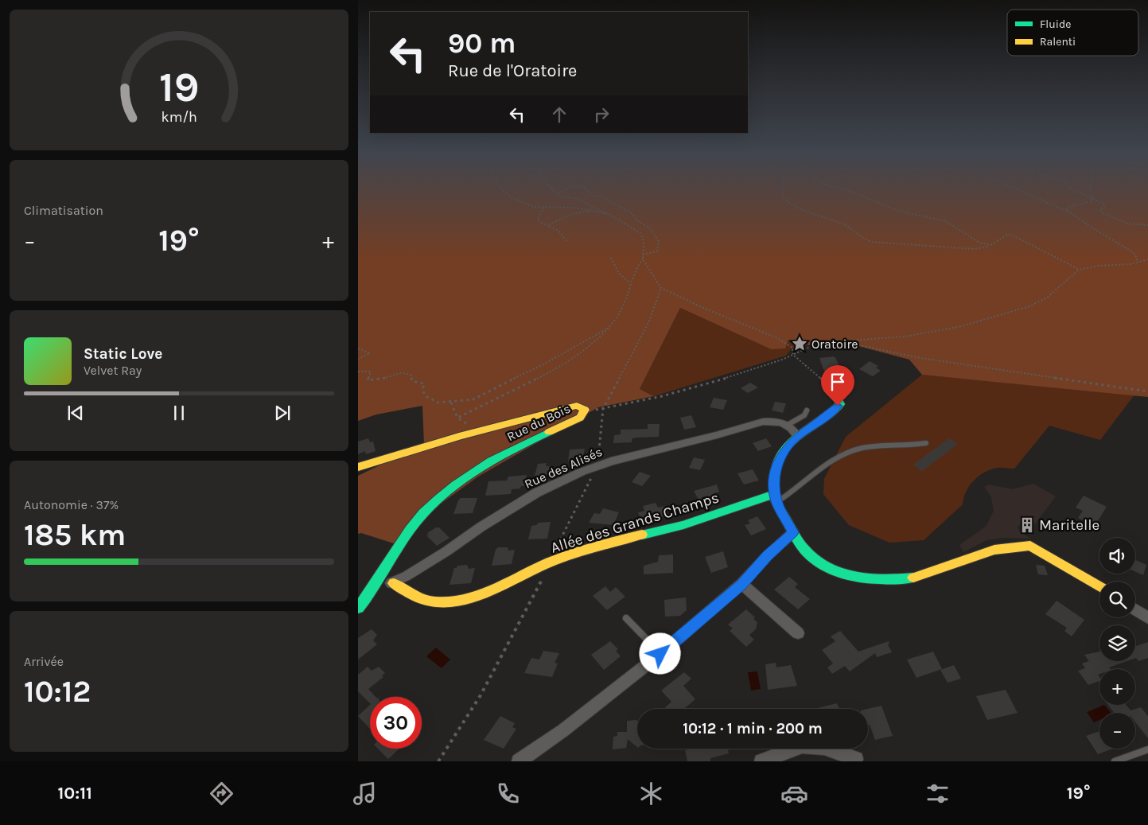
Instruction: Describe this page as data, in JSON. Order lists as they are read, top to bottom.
{
  "streets": {
    "street": ["Rue du Bois", "Rue des Alisés", "Allée des Grands Champs"]
  },
  "crossings": [
    ["Rue des Alisés", "Allée des Grands Champs"]
  ],
  "places": {
    "place": ["Oratoire"],
    "building": ["Maritelle"]
  },
  "legend": ["Fluide", "Ralenti"],
  "page": {
    "turn": ["90 m", "Rue de l'Oratoire"],
    "tile": [
      "Climatisation",
      ["Autonomie · 37%", "185 km"],
      ["Arrivée", "10:12"]
    ],
    "heat": ["−", "19°", "+"],
    "song": ["Static Love", "Velvet Ray"],
    "map_buttons": ["+", "−"],
    "limit": "30",
    "trip": "10:12 · 1 min · 200 m",
    "tabs": ["10:11", "19°"],
    "gauge": ["19", "km/h"]
  }
}
